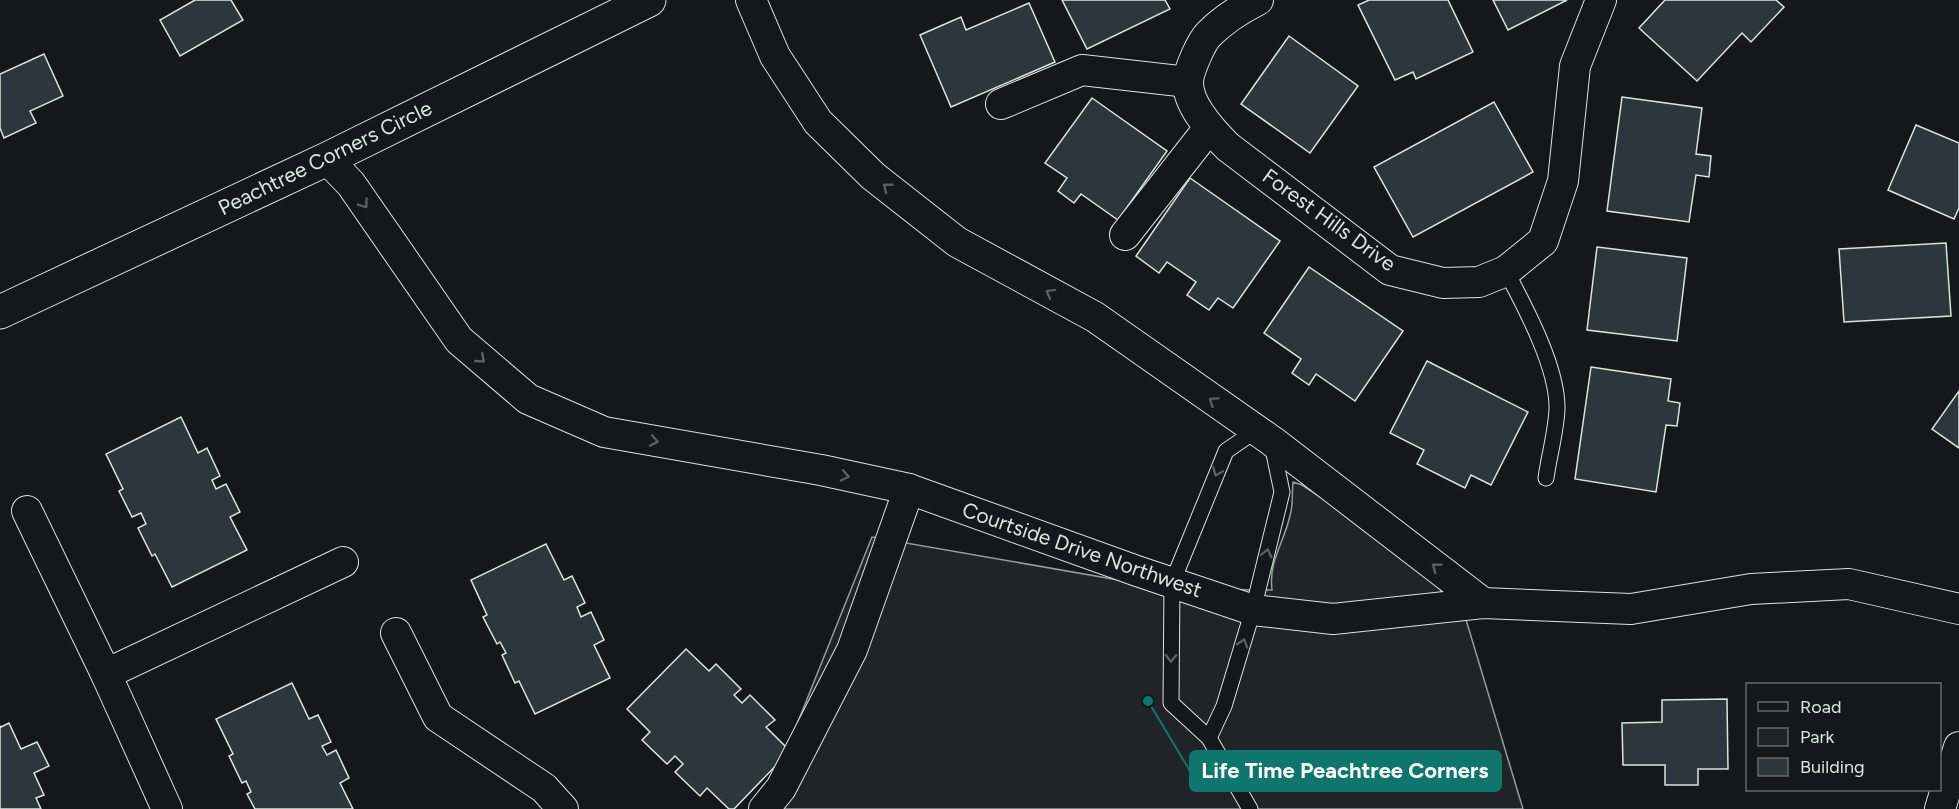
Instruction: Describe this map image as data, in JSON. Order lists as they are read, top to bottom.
{
  "streets": {
    "street": ["Peachtree Corners Circle", "Forest Hills Drive", "Courtside Drive Northwest"]
  },
  "crossings": [
    ["Peachtree Corners Circle", "Courtside Drive Northwest"]
  ],
  "one_way": ["Courtside Drive Northwest"],
  "places": ["Life Time Peachtree Corners"],
  "legend": ["Road", "Park", "Building"]
}
